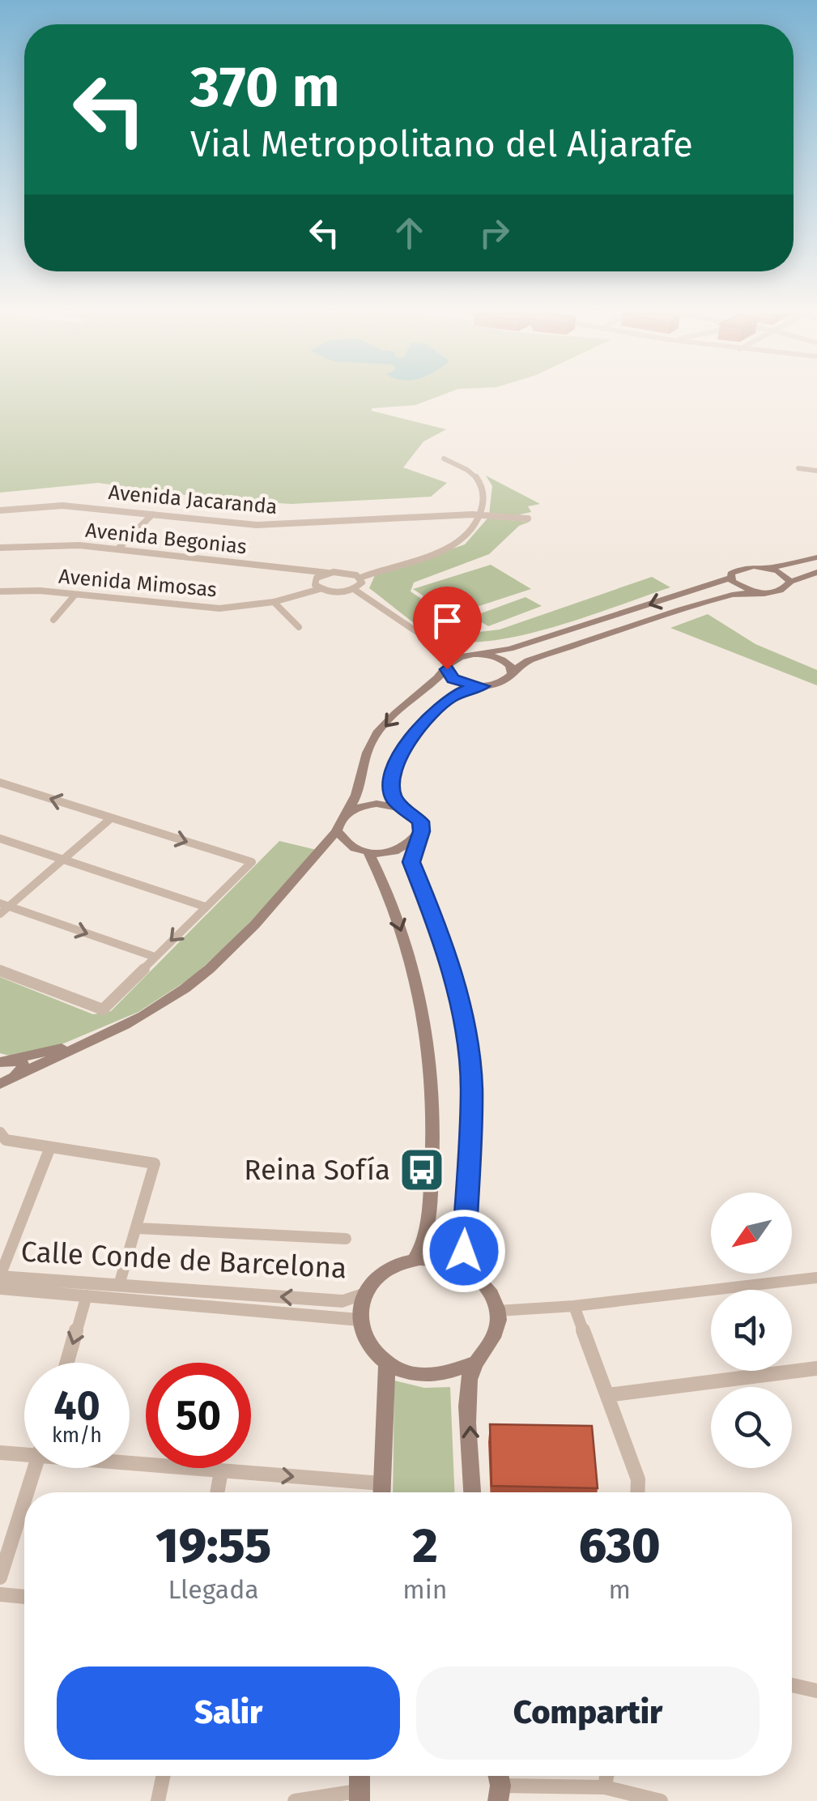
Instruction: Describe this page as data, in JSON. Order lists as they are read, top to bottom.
{
  "streets": {
    "street": [
      "Avenida Jacaranda",
      "Avenida Begonias",
      "Avenida Mimosas",
      "Calle Conde de Barcelona"
    ]
  },
  "places": {
    "bus stop": ["Reina Sofía"]
  },
  "north": "bottom left",
  "page": {
    "turn": ["370 m", "Vial Metropolitano del Aljarafe"],
    "speed": "40 km/h",
    "limit": "50",
    "eta": [
      "19:55",
      "Llegada",
      "2",
      "min",
      "630",
      "m"
    ],
    "buttons": ["Salir", "Compartir"]
  }
}
